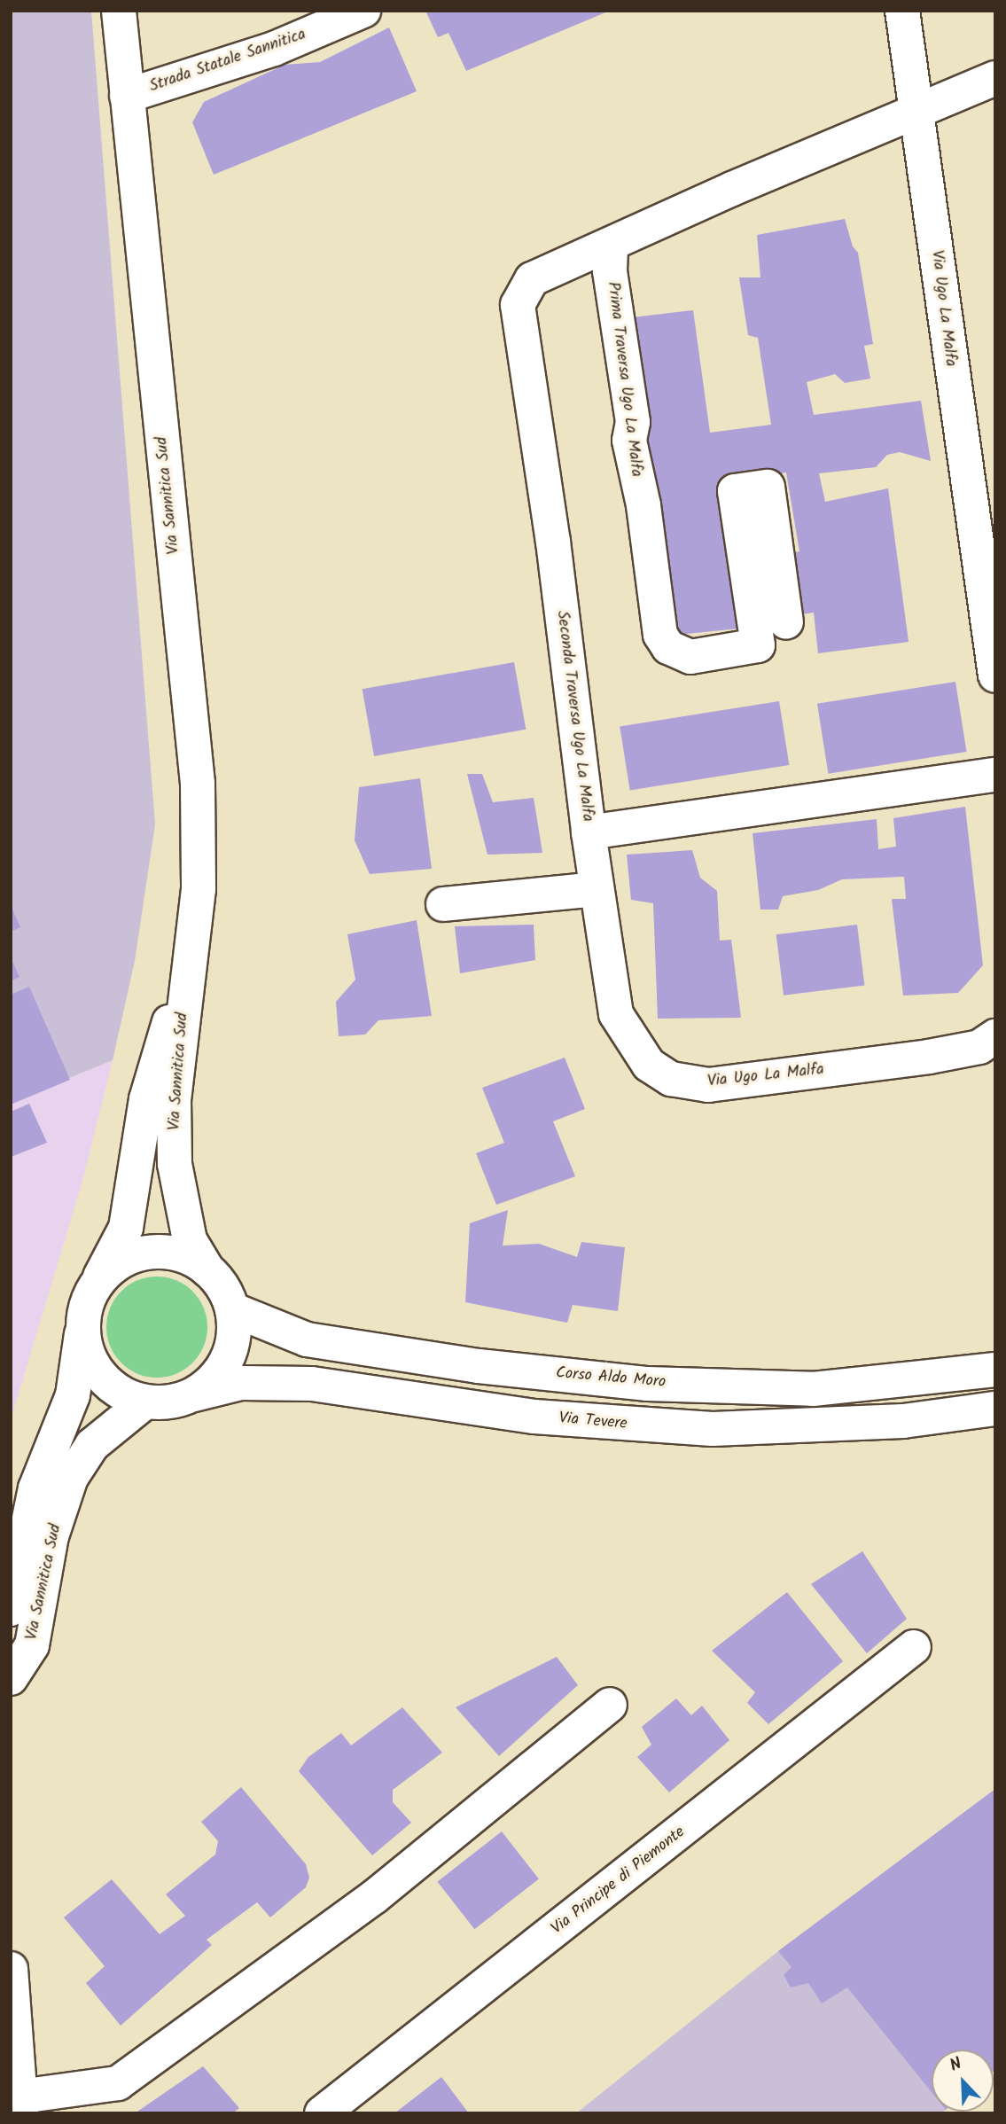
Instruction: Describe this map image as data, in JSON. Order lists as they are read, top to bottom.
{
  "streets": {
    "street": [
      "Strada Statale Sannitica",
      "Via Ugo La Malfa",
      "Prima Traversa Ugo La Malfa",
      "Via Sannitica Sud",
      "Seconda Traversa Ugo La Malfa",
      "Corso Aldo Moro",
      "Via Tevere",
      "Via Principe di Piemonte"
    ]
  },
  "crossings": [
    ["Strada Statale Sannitica", "Via Sannitica Sud"],
    ["Via Ugo La Malfa", "Seconda Traversa Ugo La Malfa"],
    ["Prima Traversa Ugo La Malfa", "Seconda Traversa Ugo La Malfa"],
    ["Via Sannitica Sud", "Corso Aldo Moro"],
    ["Via Sannitica Sud", "Via Tevere"],
    ["Corso Aldo Moro", "Via Tevere"]
  ],
  "north": "top left"
}
